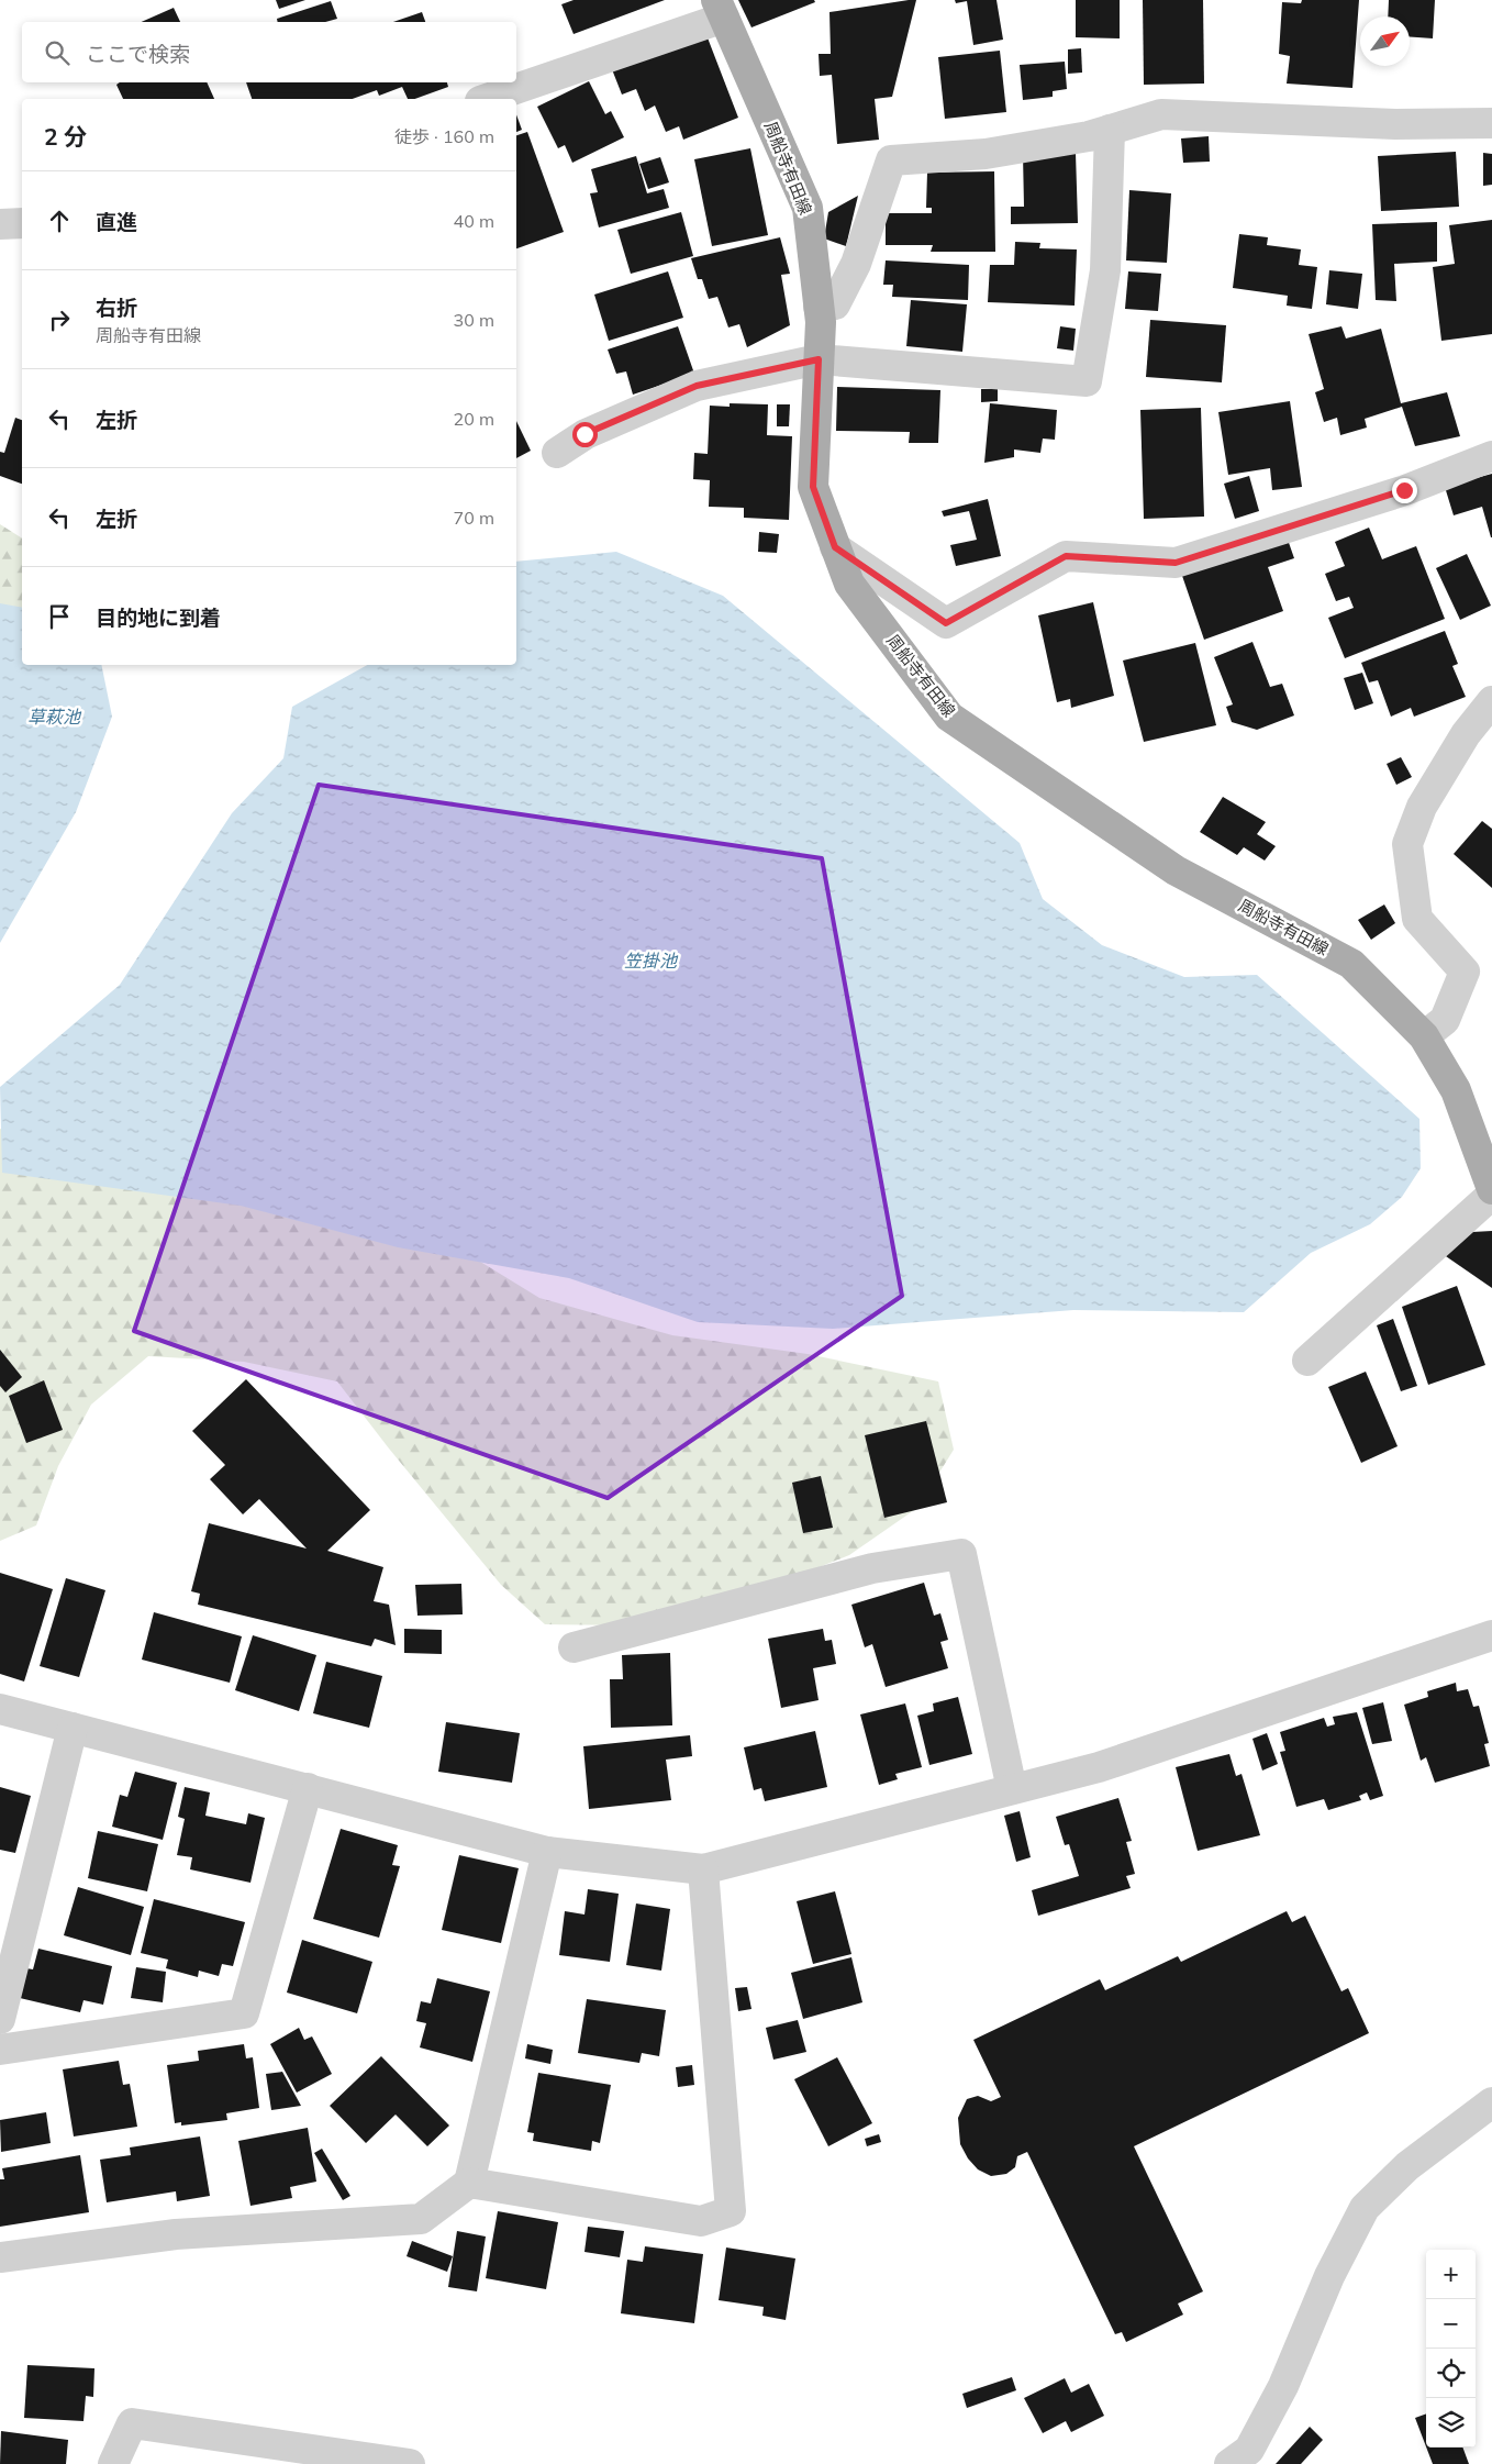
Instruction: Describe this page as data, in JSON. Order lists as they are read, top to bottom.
{
  "streets": {
    "main road": ["周船寺有田線"]
  },
  "water": ["草萩池", "笠掛池"],
  "north": "top right",
  "page": {
    "search": "ここで検索",
    "heading": ["2 分", "徒歩 · 160 m"],
    "list": [
      ["直進", "40 m"],
      ["右折", "周船寺有田線", "30 m"],
      ["左折", "20 m"],
      ["左折", "70 m"],
      "目的地に到着"
    ],
    "map_buttons": ["+", "−"]
  }
}
